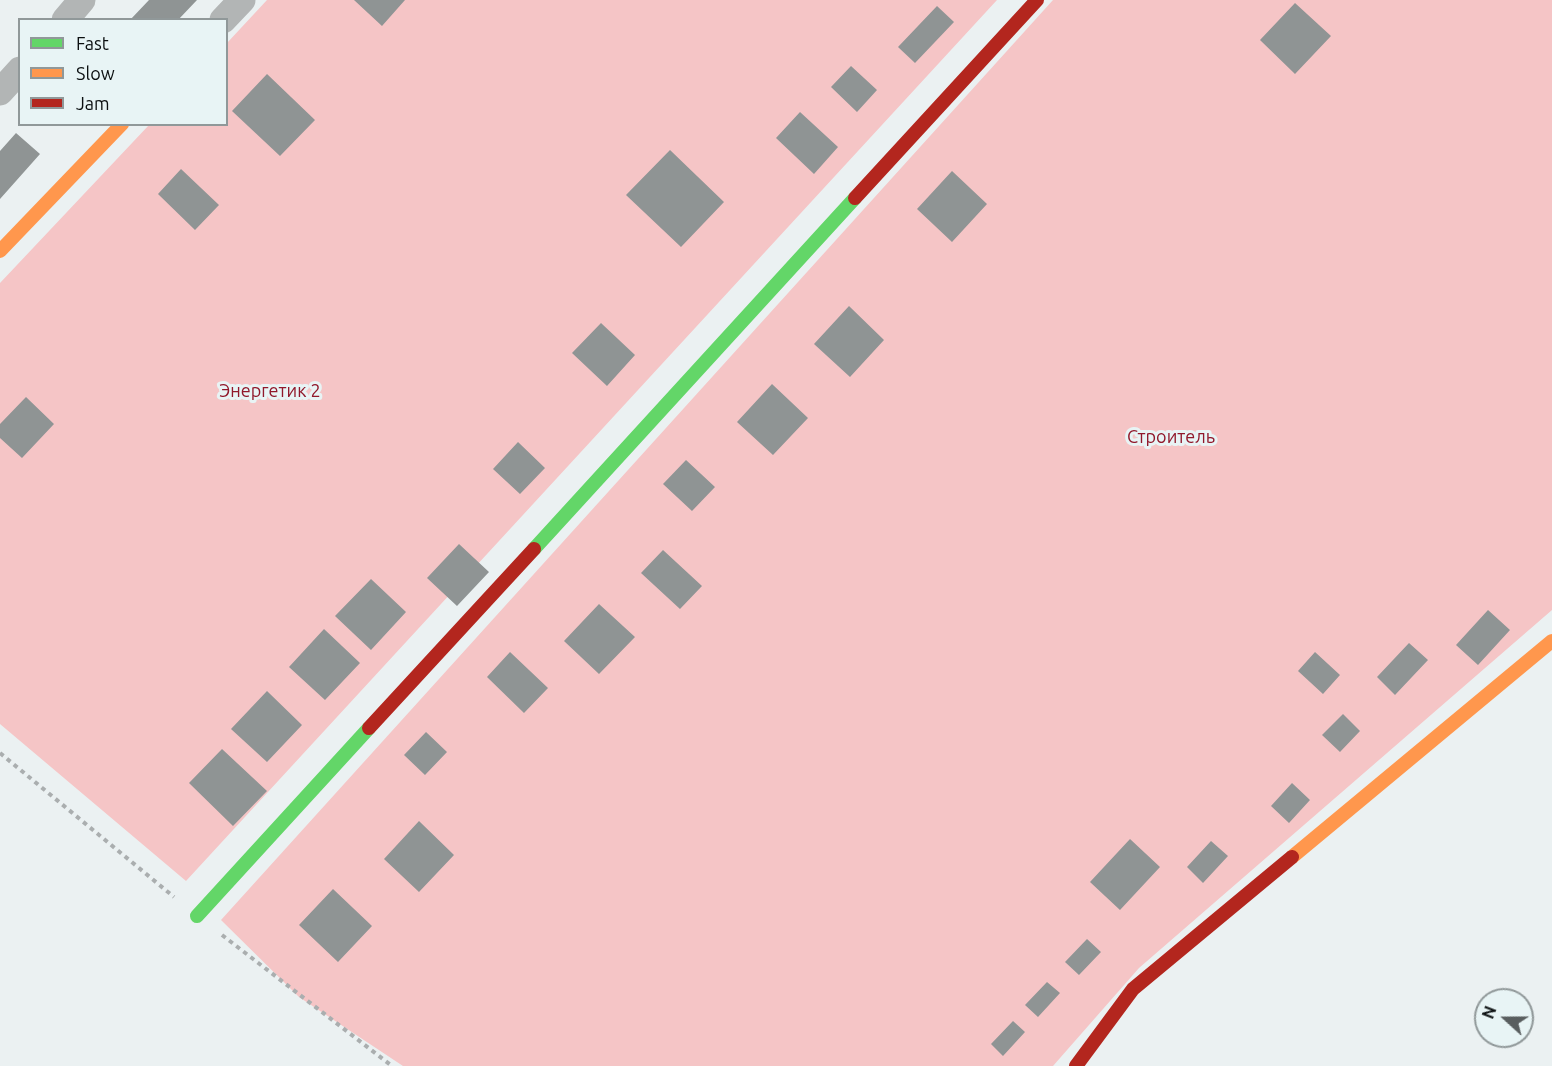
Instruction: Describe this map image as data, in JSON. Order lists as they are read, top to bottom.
{
  "parks": ["Энергетик 2", "Строитель"],
  "legend": ["Fast", "Slow", "Jam"],
  "north": "left"
}
